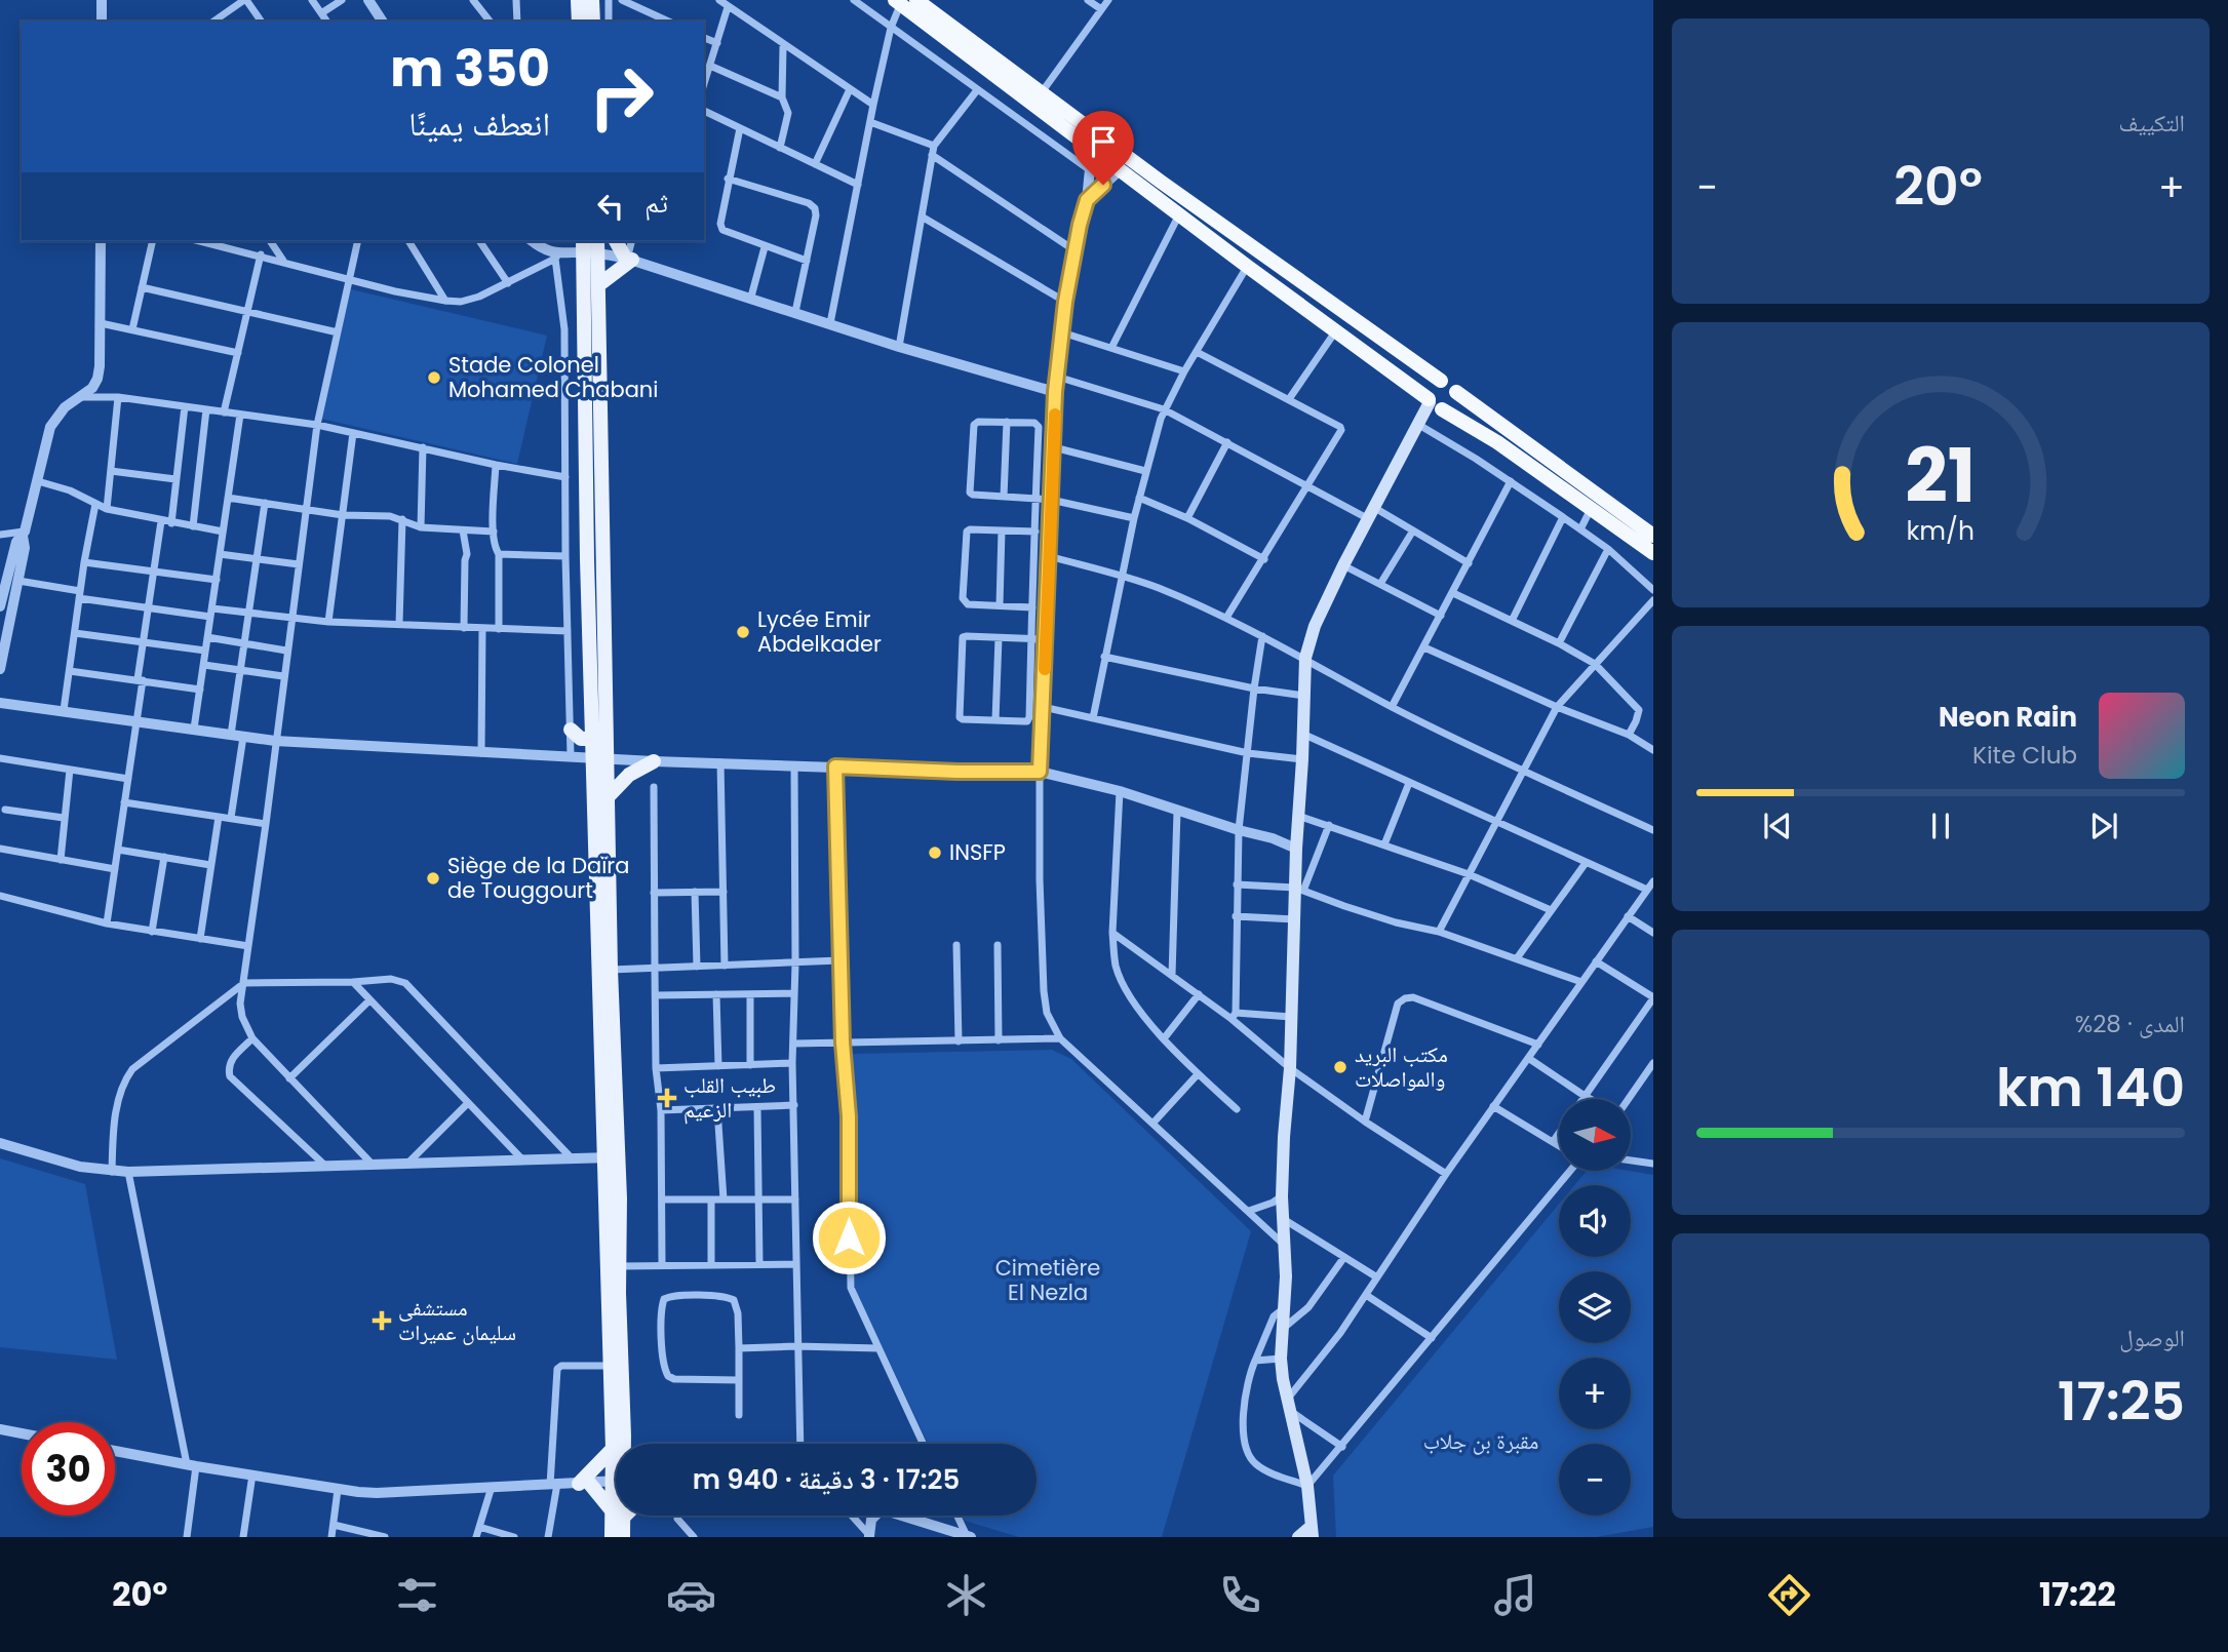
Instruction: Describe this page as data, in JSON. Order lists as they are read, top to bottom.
{
  "parks": ["Cimetière El Nezla", "مقبرة بن جلاب"],
  "places": {
    "other": [
      "Stade Colonel Mohamed Chabani",
      "Lycée Emir Abdelkader",
      "INSFP",
      "Siège de la Daïra de Touggourt",
      "مكتب البريد والمواصلات"
    ],
    "health": ["طبيب القلب الزعيم", "مستشفى سليمان عميرات"]
  },
  "north": "right",
  "page": {
    "tile": [
      "التكييف",
      ["المدى · 28%", "140 km"],
      ["الوصول", "17:25"]
    ],
    "turn": ["350 m", "انعطف يمينًا"],
    "heat": ["−", "20°", "+"],
    "then": "ثم",
    "song": ["Neon Rain", "Kite Club"],
    "map_buttons": ["+", "−"],
    "limit": "30",
    "trip": "17:25 · 3 دقيقة · 940 m",
    "tabs": ["17:22", "20°"],
    "gauge": ["21", "km/h"]
  }
}
